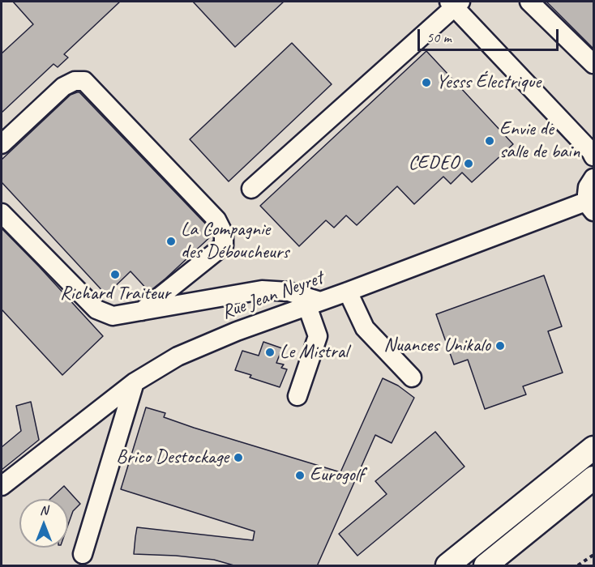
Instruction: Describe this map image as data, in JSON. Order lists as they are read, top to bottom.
{
  "streets": {
    "street": ["Rue Jean Neyret"]
  },
  "places": [
    "Yesss Électrique",
    "Envie de salle de bain",
    "CEDEO",
    "La Compagnie des Déboucheurs",
    "Richard Traiteur",
    "Nuances Unikalo",
    "Le Mistral",
    "Brico Destockage",
    "Eurogolf"
  ],
  "scale_bar": "50 m",
  "north": "top"
}
